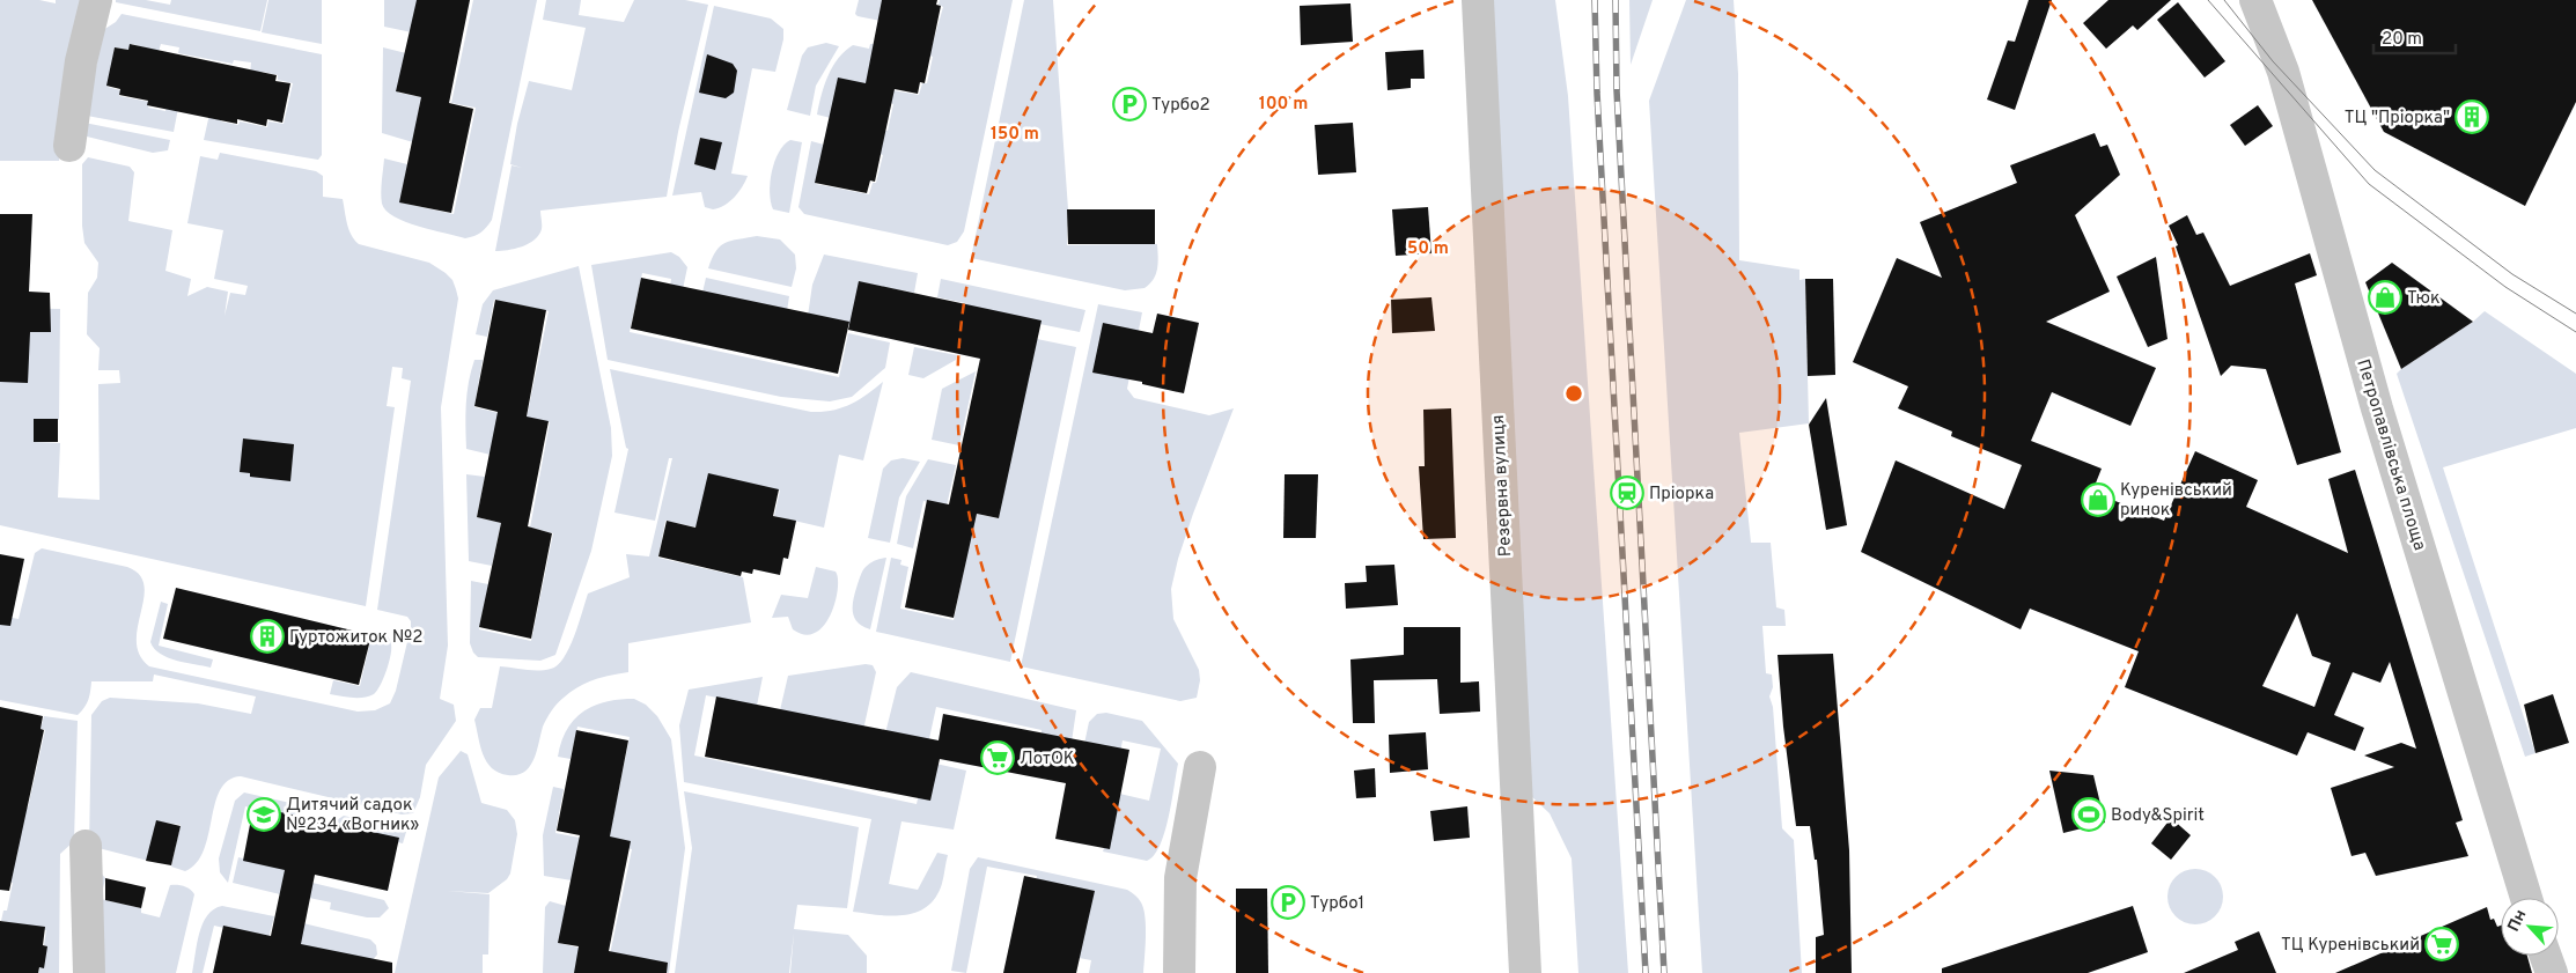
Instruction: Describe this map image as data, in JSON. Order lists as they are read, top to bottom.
{
  "streets": {
    "street": ["Петропавлівська площа", "Резервна вулиця"]
  },
  "places": {
    "parking": ["Турбо2", "Турбо1"],
    "building": ["ТЦ \"Пріорка\"", "Гуртожиток №2"],
    "shop": ["Тюк", "Куренівський ринок"],
    "station": ["Пріорка"],
    "supermarket": ["ЛотОК", "ТЦ Куренівський"],
    "school or university": ["Дитячий садок №234 «Вогник»"],
    "sports": ["Body&Spirit"]
  },
  "scale_bar": "20 m",
  "north": "top left",
  "rings": ["100 m", "150 m", "50 m"]
}
